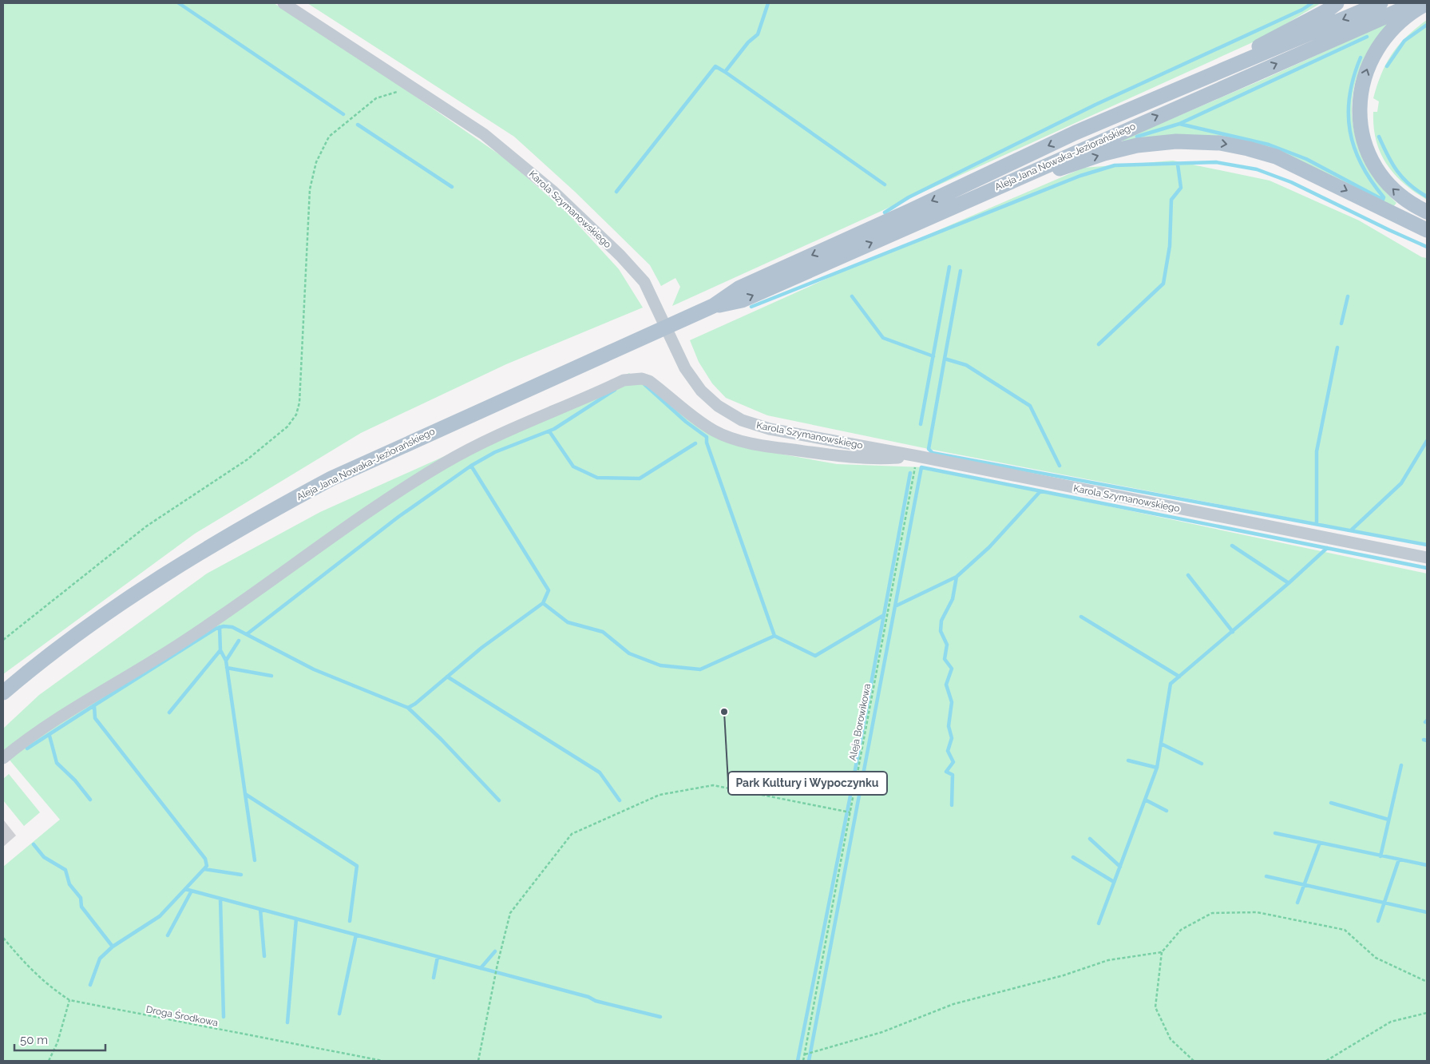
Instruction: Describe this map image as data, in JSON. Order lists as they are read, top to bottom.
{
  "streets": {
    "main road": ["Aleja Jana Nowaka-Jeziorańskiego"],
    "street": ["Karola Szymanowskiego"],
    "path": ["Aleja Borowikowa", "Droga Środkowa"]
  },
  "crossings": [
    ["Karola Szymanowskiego", "Aleja Borowikowa"]
  ],
  "places": ["Park Kultury i Wypoczynku"],
  "scale_bar": "50 m"
}
